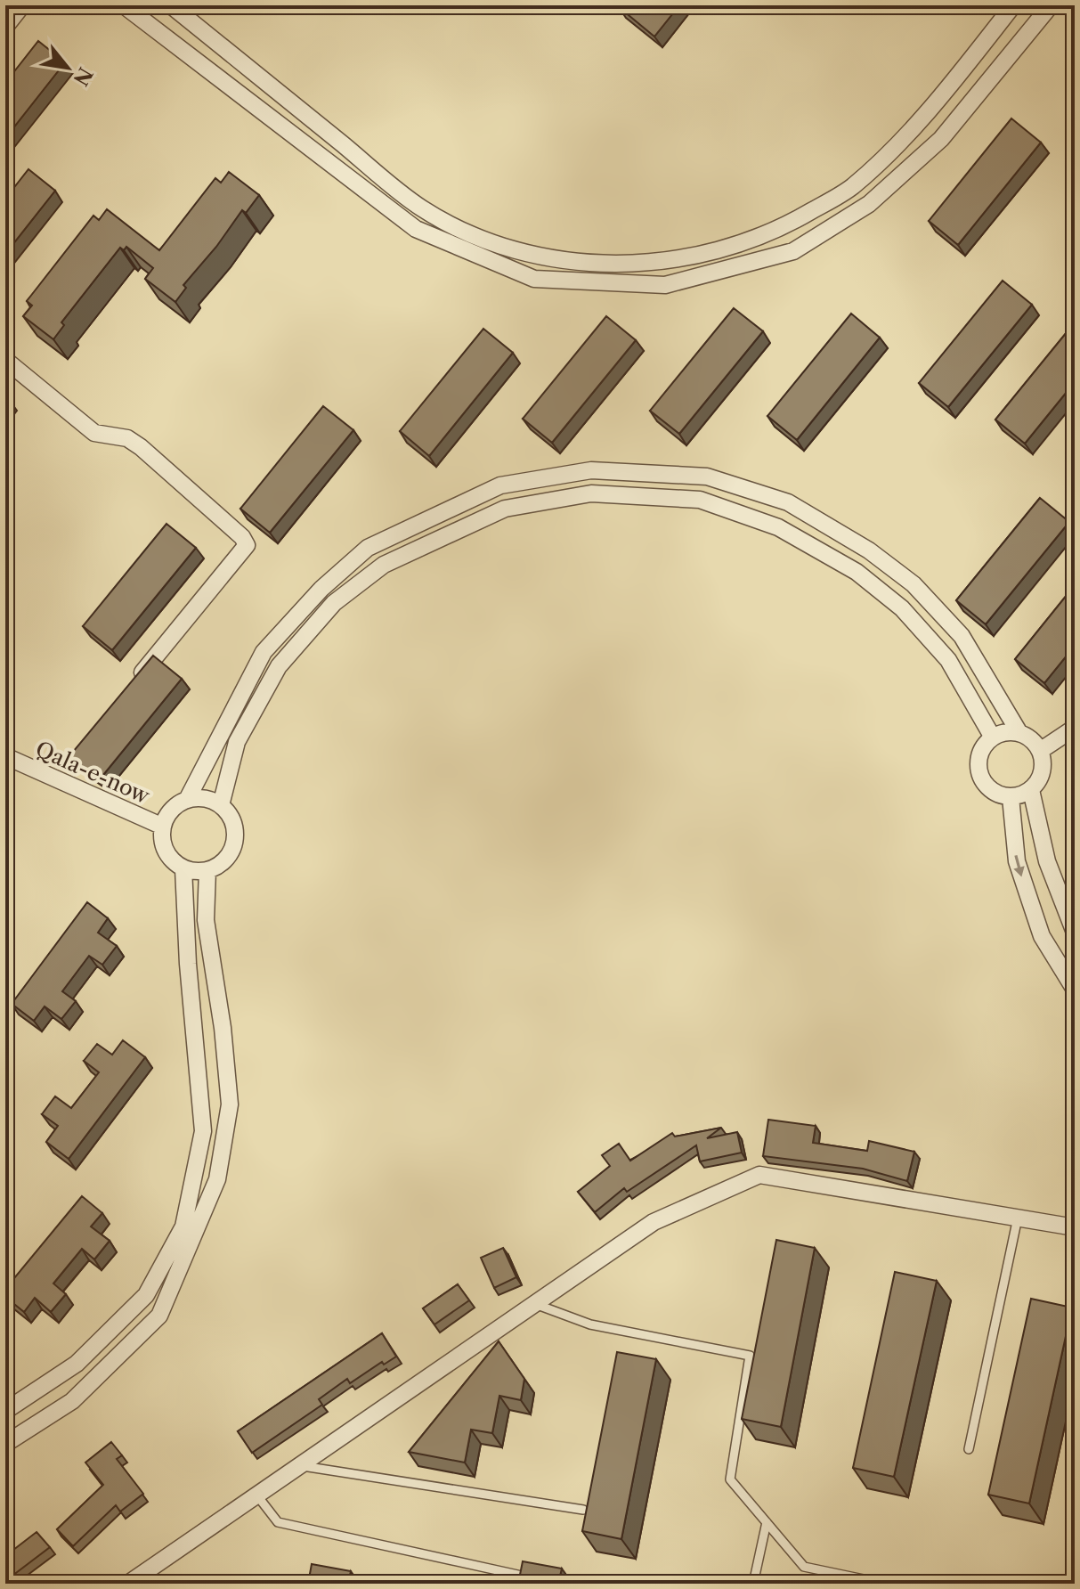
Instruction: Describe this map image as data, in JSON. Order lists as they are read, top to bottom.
{
  "streets": {
    "street": ["Qala-e-now"]
  },
  "north": "bottom right"
}
